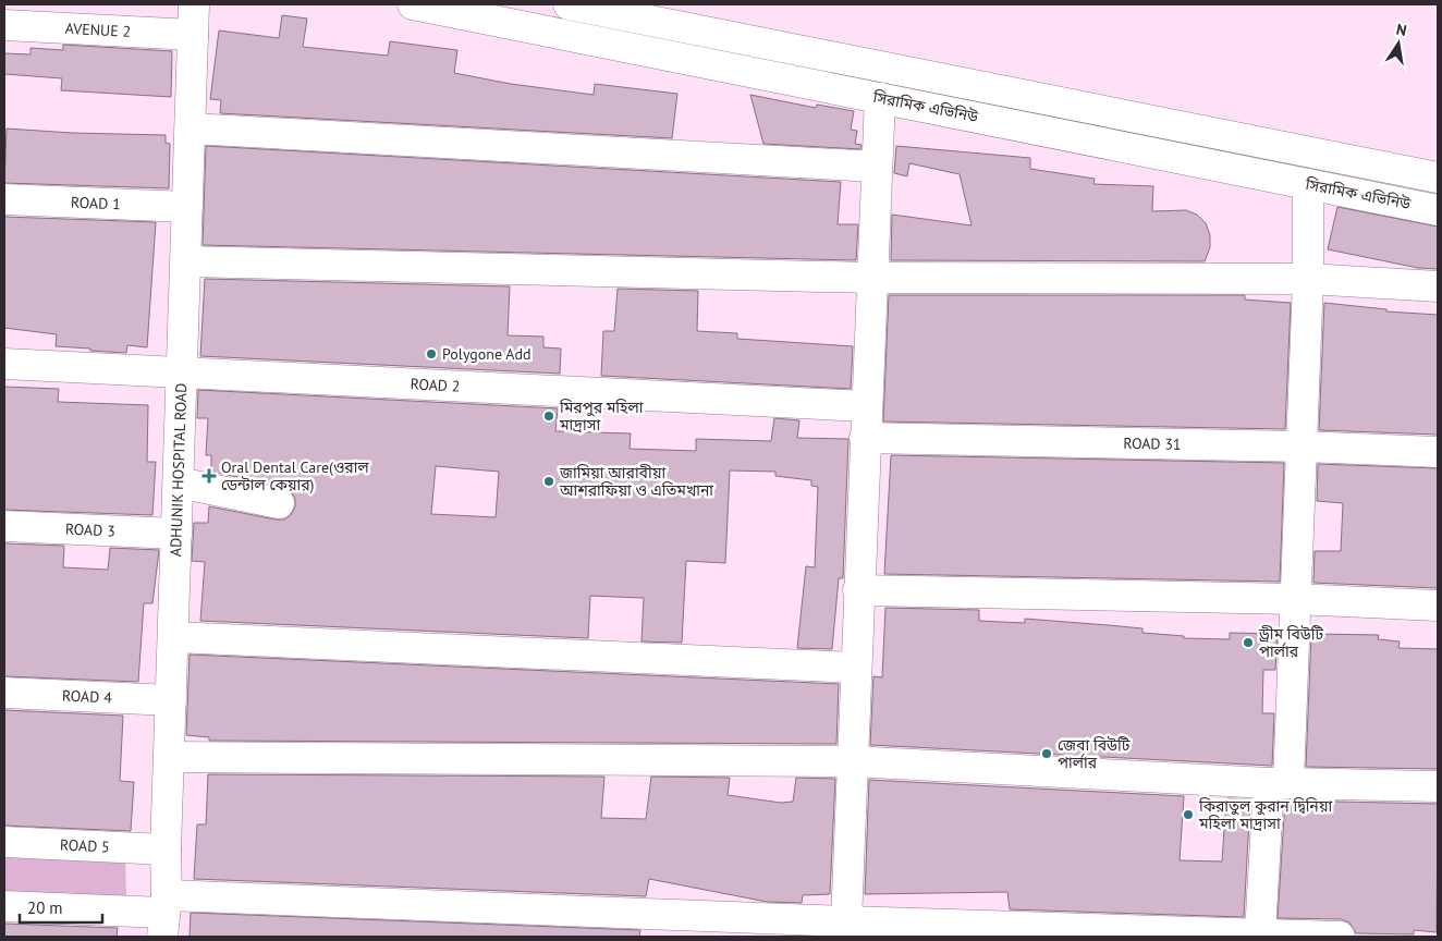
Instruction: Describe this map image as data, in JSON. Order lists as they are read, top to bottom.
{
  "streets": {
    "street": [
      "AVENUE 2",
      "সিরামিক এভিনিউ",
      "ROAD 1",
      "ROAD 2",
      "ROAD 31",
      "ADHUNIK HOSPITAL ROAD",
      "ROAD 3",
      "ROAD 4",
      "ROAD 5"
    ]
  },
  "crossings": [
    ["AVENUE 2", "ADHUNIK HOSPITAL ROAD"],
    ["ROAD 1", "ADHUNIK HOSPITAL ROAD"],
    ["ROAD 2", "ADHUNIK HOSPITAL ROAD"],
    ["ADHUNIK HOSPITAL ROAD", "ROAD 3"],
    ["ADHUNIK HOSPITAL ROAD", "ROAD 4"],
    ["ADHUNIK HOSPITAL ROAD", "ROAD 5"]
  ],
  "places": {
    "other": [
      "Polygone Add",
      "মিরপুর মহিলা মাদ্রাসা",
      "জামিয়া আরাবীয়া আশরাফিয়া ও এতিমখানা",
      "ড্রীম বিউটি পার্লার",
      "জেবা বিউটি পার্লার",
      "কিরাতুল কুরান দ্বিনিয়া মহিলা মাদ্রাসা"
    ],
    "health": ["Oral Dental Care(ওরাল ডেন্টাল কেয়ার)"]
  },
  "scale_bar": "20 m",
  "north": "top"
}
